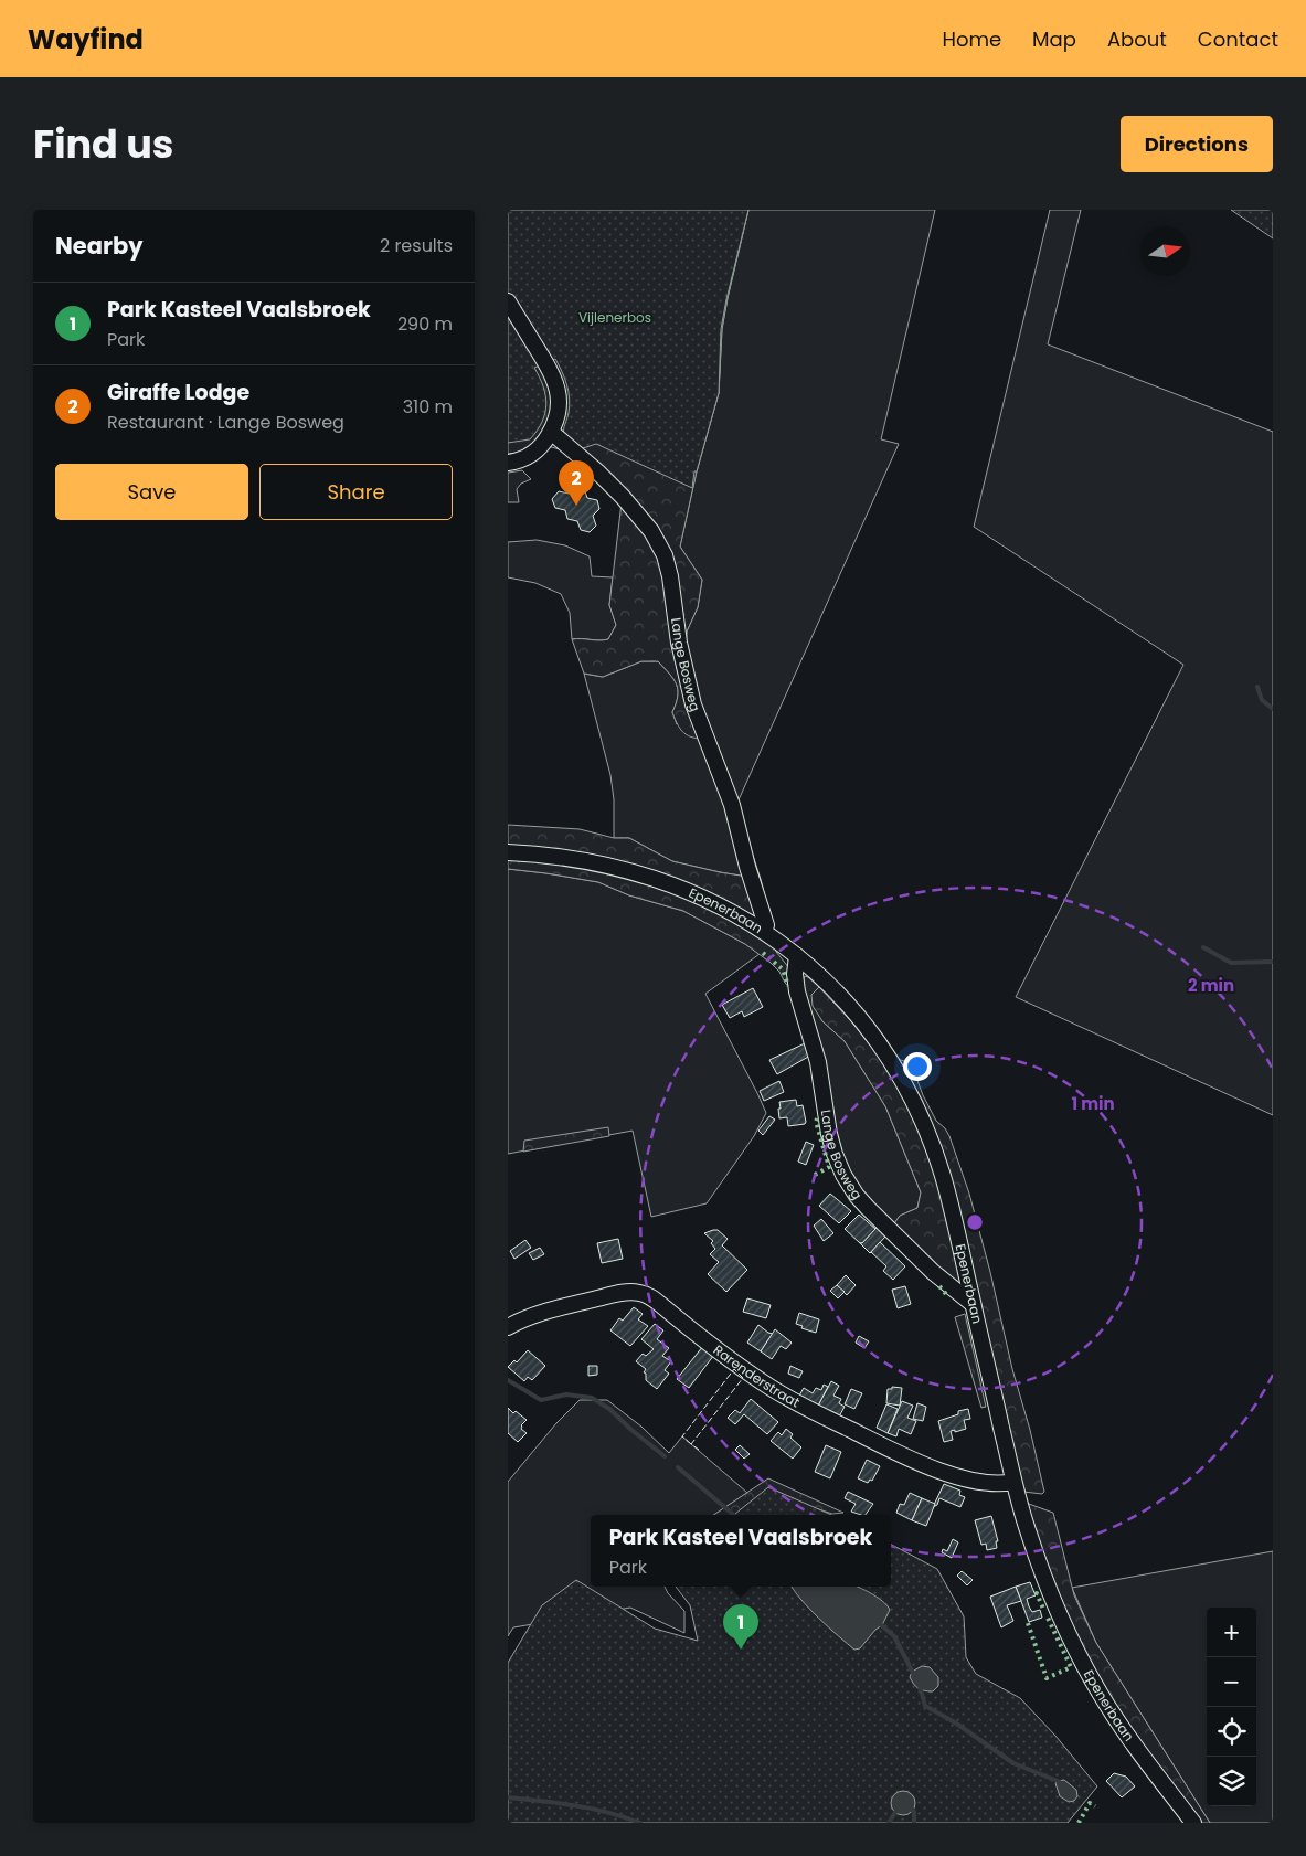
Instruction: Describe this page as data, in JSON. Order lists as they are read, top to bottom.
{
  "streets": {
    "street": ["Lange Bosweg", "Epenerbaan", "Rarenderstraat"]
  },
  "crossings": [
    ["Lange Bosweg", "Epenerbaan"],
    ["Epenerbaan", "Rarenderstraat"]
  ],
  "parks": ["Vijlenerbos"],
  "north": "right",
  "page": {
    "header": "Wayfind",
    "nav": [
      "Home",
      "Map",
      "About",
      "Contact"
    ],
    "title": "Find us",
    "buttons": [
      "Directions",
      ["Save", "Share"]
    ],
    "heading": ["Nearby", "2 results"],
    "list": [
      {
        "mark": "1",
        "name": "Park Kasteel Vaalsbroek",
        "note": "Park",
        "value": "290 m"
      },
      {
        "mark": "2",
        "name": "Giraffe Lodge",
        "note": "Restaurant · Lange Bosweg",
        "value": "310 m"
      }
    ],
    "pins": ["2", "1"],
    "popup": ["Park Kasteel Vaalsbroek", "Park"],
    "map_buttons": ["+", "−"]
  },
  "rings": ["2 min", "1 min"]
}
